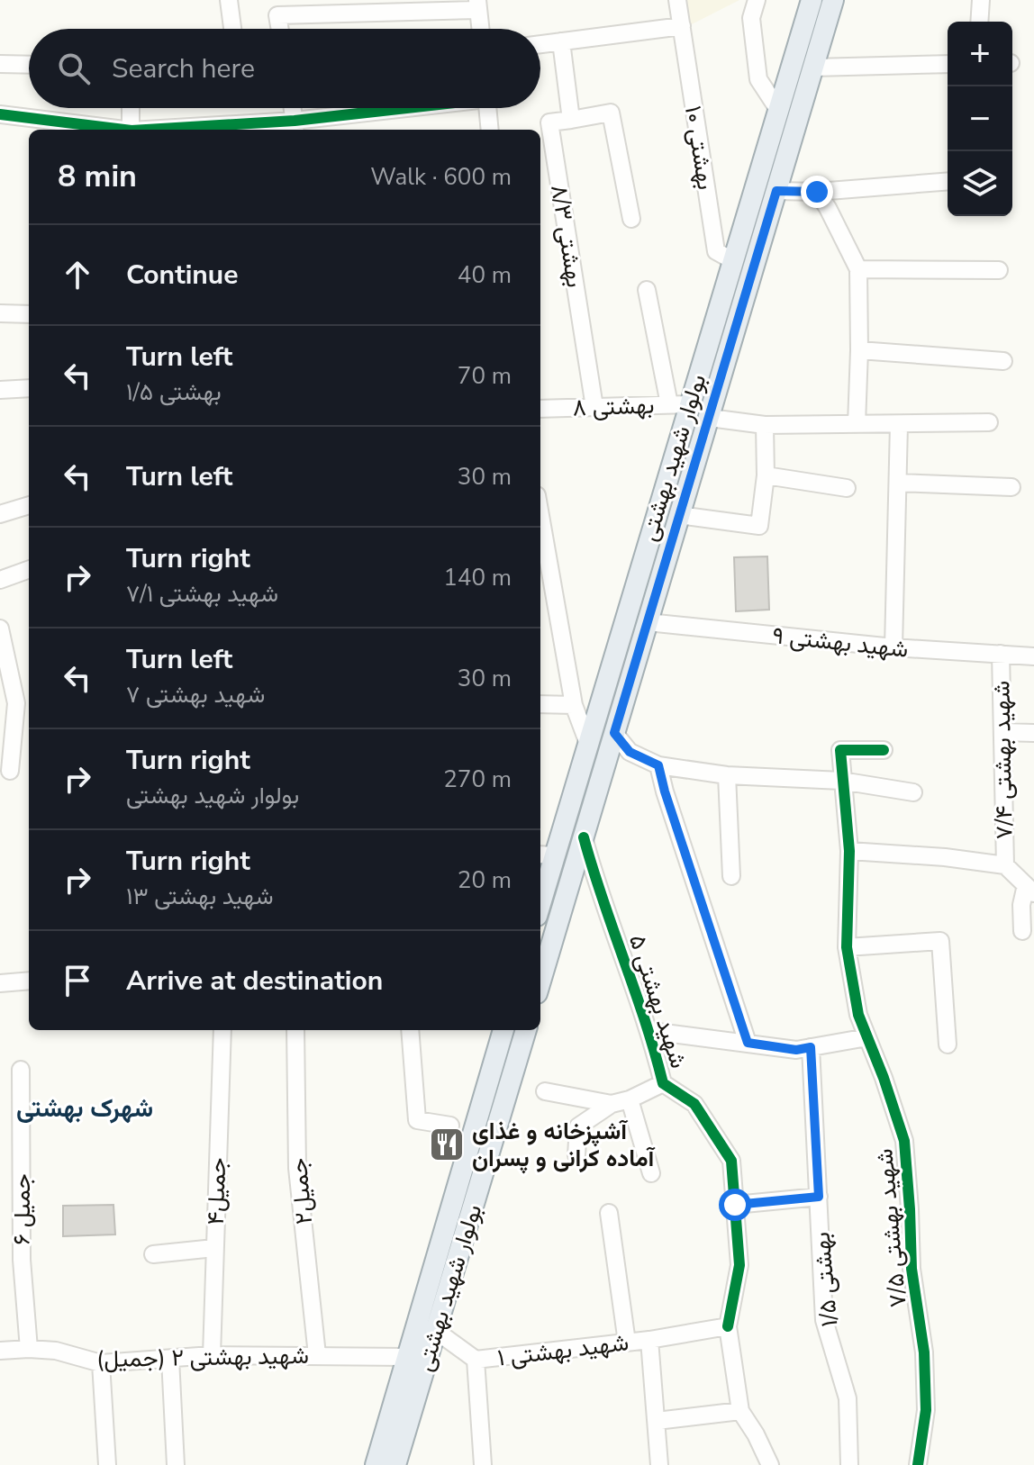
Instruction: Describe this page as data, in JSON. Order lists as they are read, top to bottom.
{
  "streets": {
    "main road": ["بولوار شهید بهشتی"],
    "street": [
      "بهشتی ۱۰",
      "بهشتی ۸/۳",
      "۸ بهشتی",
      "شهید بهشتی ۹",
      "شهید بهشتی ۷/۴",
      "شهید بهشتی ۵",
      "جمیل۴",
      "جمیل۲",
      "جمیل ۶",
      "شهید بهشتی ۷/۵",
      "بهشتی ۱/۵",
      "شهید بهشتی ۱",
      "شهید بهشتی ۲ (جمیل)"
    ]
  },
  "crossings": [
    ["بهشتی ۱۰", "بولوار شهید بهشتی"],
    ["بهشتی ۸/۳", "۸ بهشتی"],
    ["۸ بهشتی", "بولوار شهید بهشتی"],
    ["بولوار شهید بهشتی", "شهید بهشتی ۹"],
    ["بولوار شهید بهشتی", "شهید بهشتی ۵"],
    ["بولوار شهید بهشتی", "شهید بهشتی ۲ (جمیل)"],
    ["شهید بهشتی ۹", "شهید بهشتی ۷/۴"],
    ["شهید بهشتی ۵", "شهید بهشتی ۱"],
    ["جمیل۴", "شهید بهشتی ۲ (جمیل)"],
    ["جمیل۲", "شهید بهشتی ۲ (جمیل)"],
    ["جمیل ۶", "شهید بهشتی ۲ (جمیل)"]
  ],
  "districts": ["شهرک بهشتی"],
  "places": {
    "restaurant": ["آشپزخانه و غذای آماده کرانی و پسران"]
  },
  "page": {
    "map_buttons": ["+", "−"],
    "search": "Search here",
    "heading": ["8 min", "Walk · 600 m"],
    "list": [
      ["Continue", "40 m"],
      ["Turn left", "بهشتی ۱/۵", "70 m"],
      ["Turn left", "30 m"],
      ["Turn right", "شهید بهشتی ۷/۱", "140 m"],
      ["Turn left", "شهید بهشتی ۷", "30 m"],
      ["Turn right", "بولوار شهید بهشتی", "270 m"],
      ["Turn right", "شهید بهشتی ۱۳", "20 m"],
      "Arrive at destination"
    ]
  }
}
